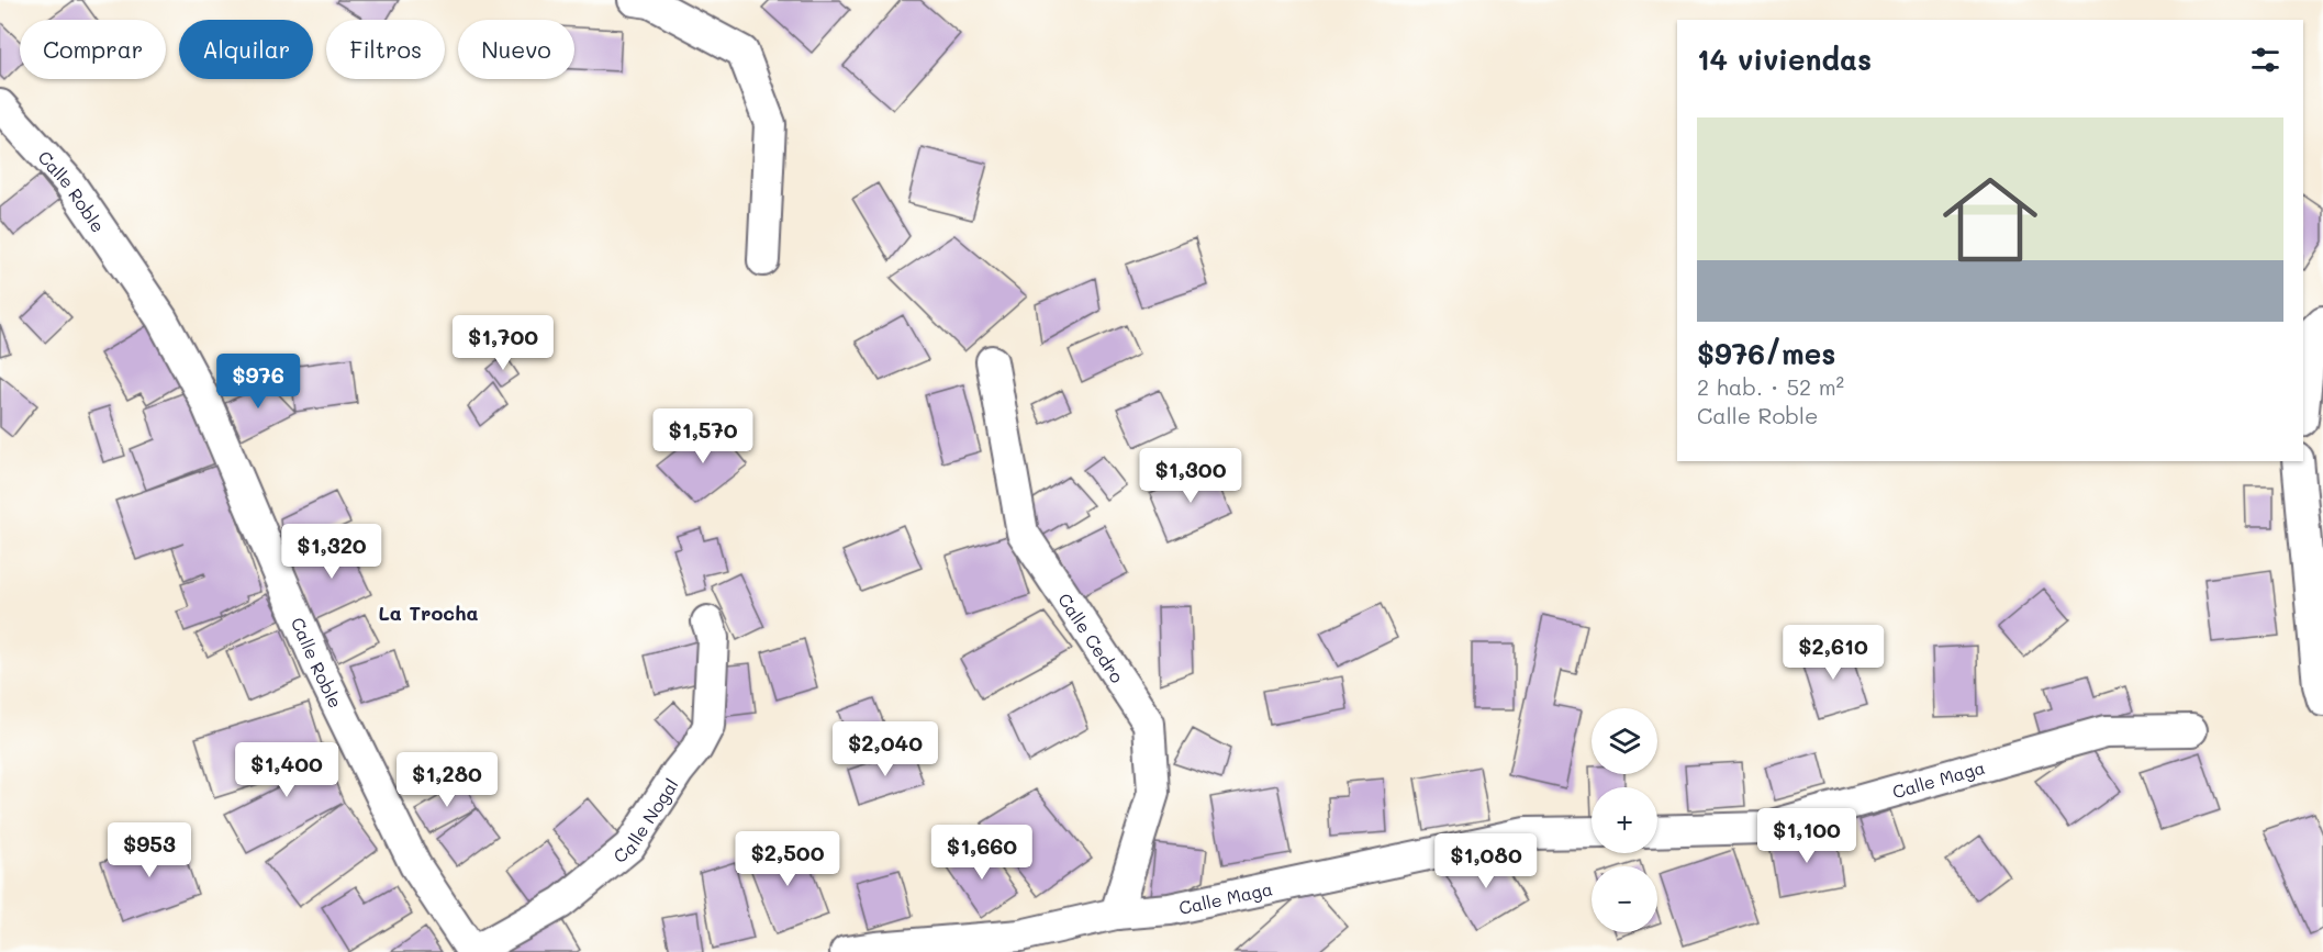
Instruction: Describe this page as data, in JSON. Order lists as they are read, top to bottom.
{
  "streets": {
    "street": [
      "Calle Roble",
      "Calle Cedro",
      "Calle Maga",
      "Calle Nogal"
    ]
  },
  "crossings": [
    ["Calle Roble", "Calle Nogal"],
    ["Calle Cedro", "Calle Maga"]
  ],
  "districts": ["La Trocha"],
  "page": {
    "chip": [
      "Comprar",
      "Alquilar",
      "Filtros",
      "Nuevo"
    ],
    "heading": "14 viviendas",
    "list": [
      {
        "name": "$976/mes",
        "note": "2 hab. · 52 m² · Calle Roble"
      }
    ],
    "price": [
      "$1,700",
      "$976",
      "$1,570",
      "$1,300",
      "$1,320",
      "$2,610",
      "$2,040",
      "$1,400",
      "$1,280",
      "$1,100",
      "$953",
      "$1,660",
      "$2,500",
      "$1,080"
    ],
    "map_buttons": ["+", "−"]
  }
}
